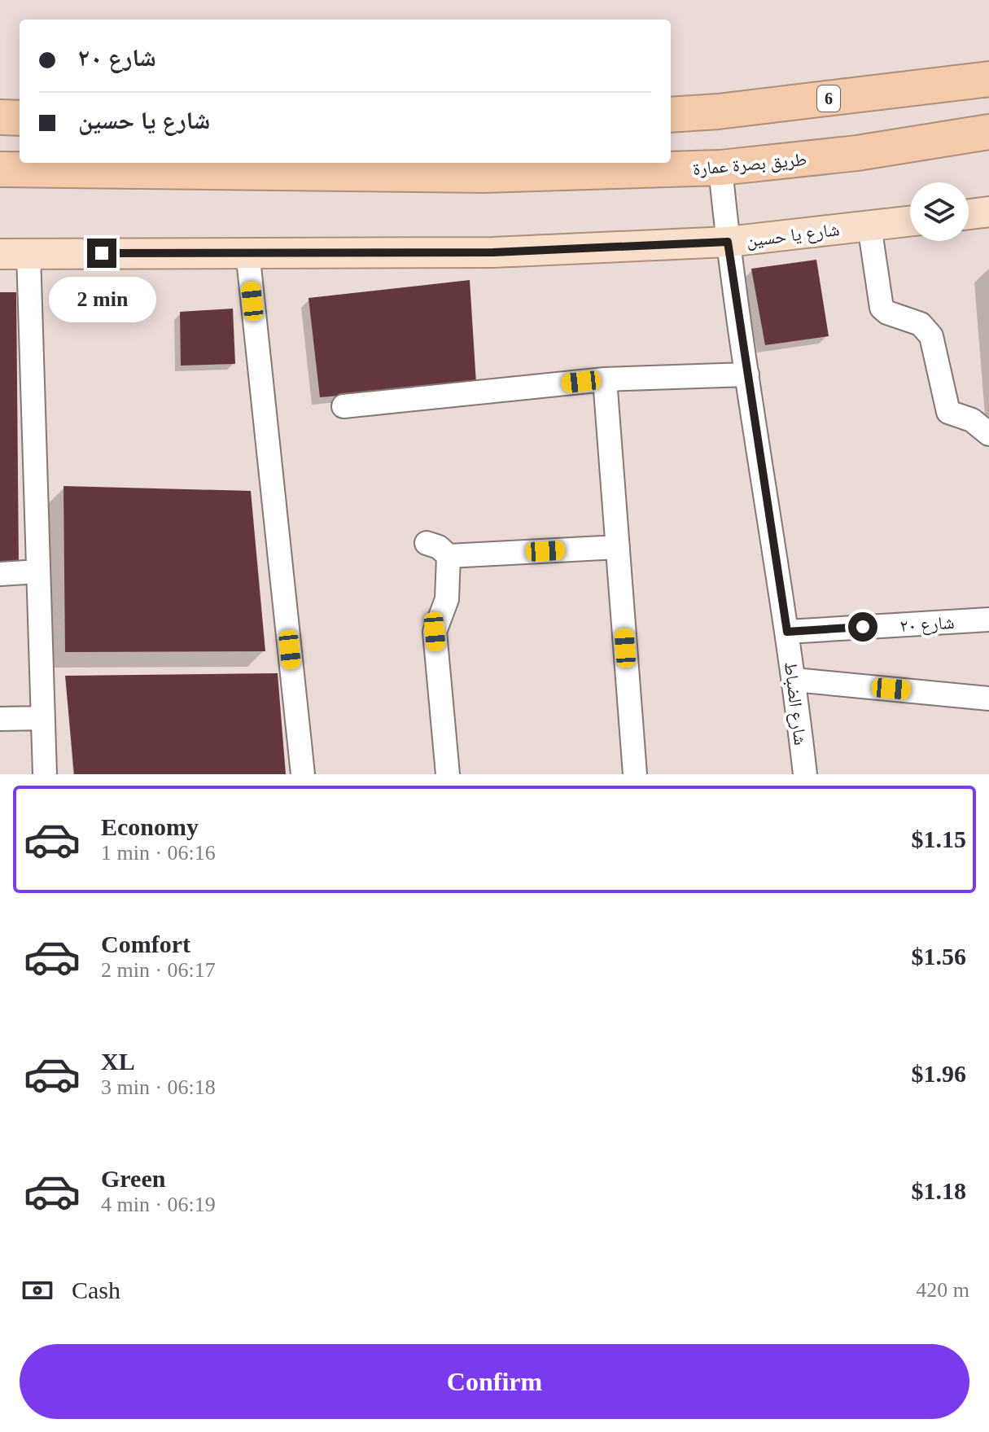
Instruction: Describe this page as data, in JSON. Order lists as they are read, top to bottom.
{
  "streets": {
    "highway": ["6", "طريق بصرة عمارة"],
    "main road": ["شارع يا حسين"],
    "street": ["شارع ٢٠", "شارع الضباط"]
  },
  "crossings": [
    ["طريق بصرة عمارة", "شارع الضباط"],
    ["شارع يا حسين", "شارع الضباط"],
    ["شارع ٢٠", "شارع الضباط"]
  ],
  "page": {
    "banner": ["شارع ٢٠", "شارع يا حسين"],
    "bubble": "2 min",
    "list": [
      {
        "name": "Economy",
        "note": "1 min · 06:16",
        "value": "$1.15"
      },
      {
        "name": "Comfort",
        "note": "2 min · 06:17",
        "value": "$1.56"
      },
      {
        "name": "XL",
        "note": "3 min · 06:18",
        "value": "$1.96"
      },
      {
        "name": "Green",
        "note": "4 min · 06:19",
        "value": "$1.18"
      }
    ],
    "pay": ["Cash", "420 m"],
    "buttons": "Confirm"
  }
}
